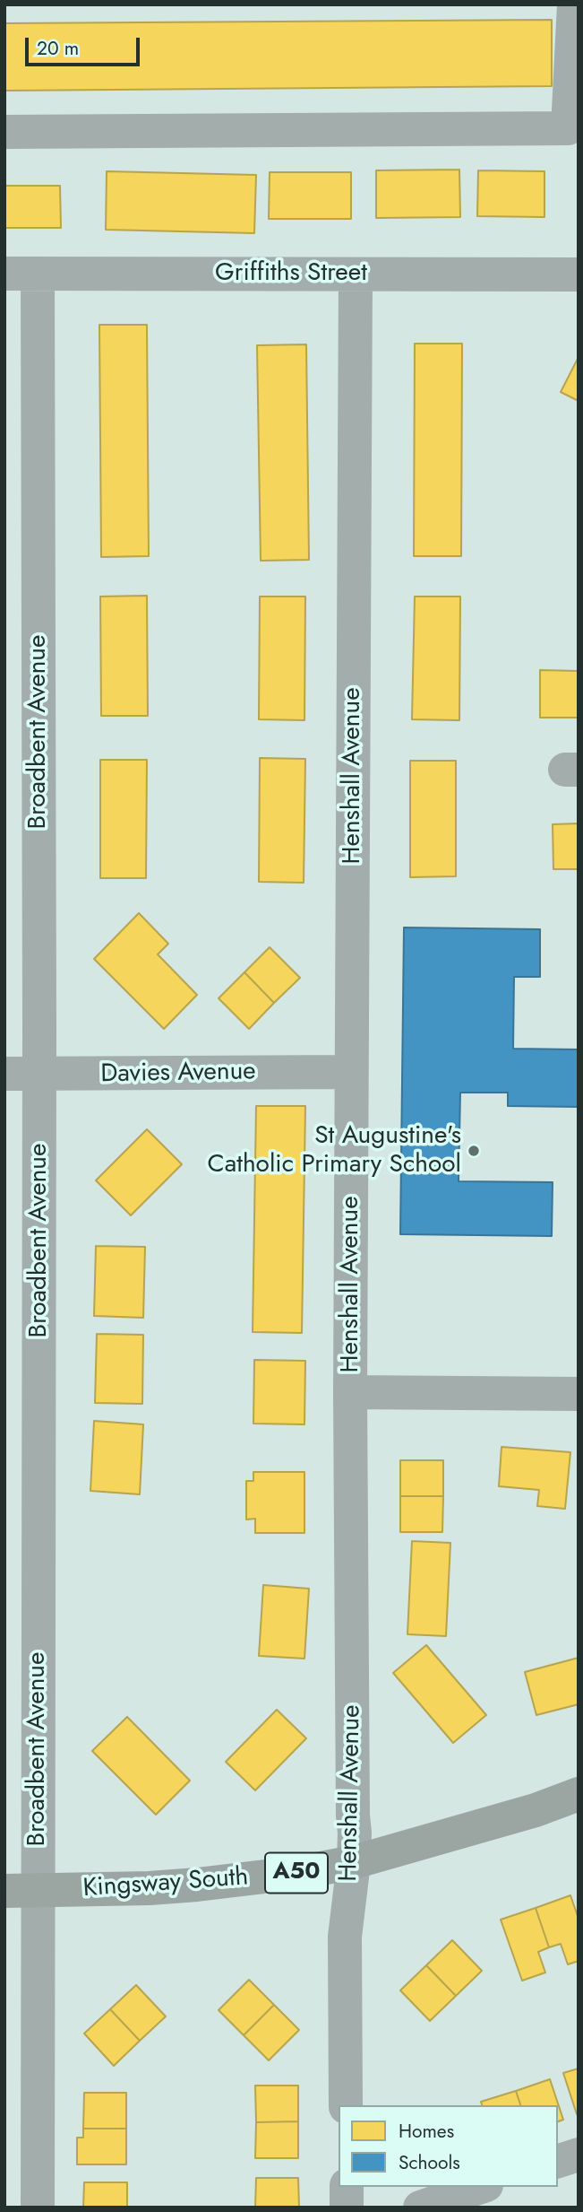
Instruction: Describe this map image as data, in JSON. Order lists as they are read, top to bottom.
{
  "streets": {
    "main road": ["A50", "Kingsway South"],
    "street": [
      "Griffiths Street",
      "Broadbent Avenue",
      "Henshall Avenue",
      "Davies Avenue"
    ]
  },
  "crossings": [
    ["Griffiths Street", "Broadbent Avenue"],
    ["Griffiths Street", "Henshall Avenue"],
    ["Broadbent Avenue", "Davies Avenue"],
    ["Broadbent Avenue", "Kingsway South"],
    ["Henshall Avenue", "Davies Avenue"],
    ["Henshall Avenue", "Kingsway South"]
  ],
  "places": ["St Augustine's Catholic Primary School"],
  "legend": ["Homes", "Schools"],
  "scale_bar": "20 m"
}
